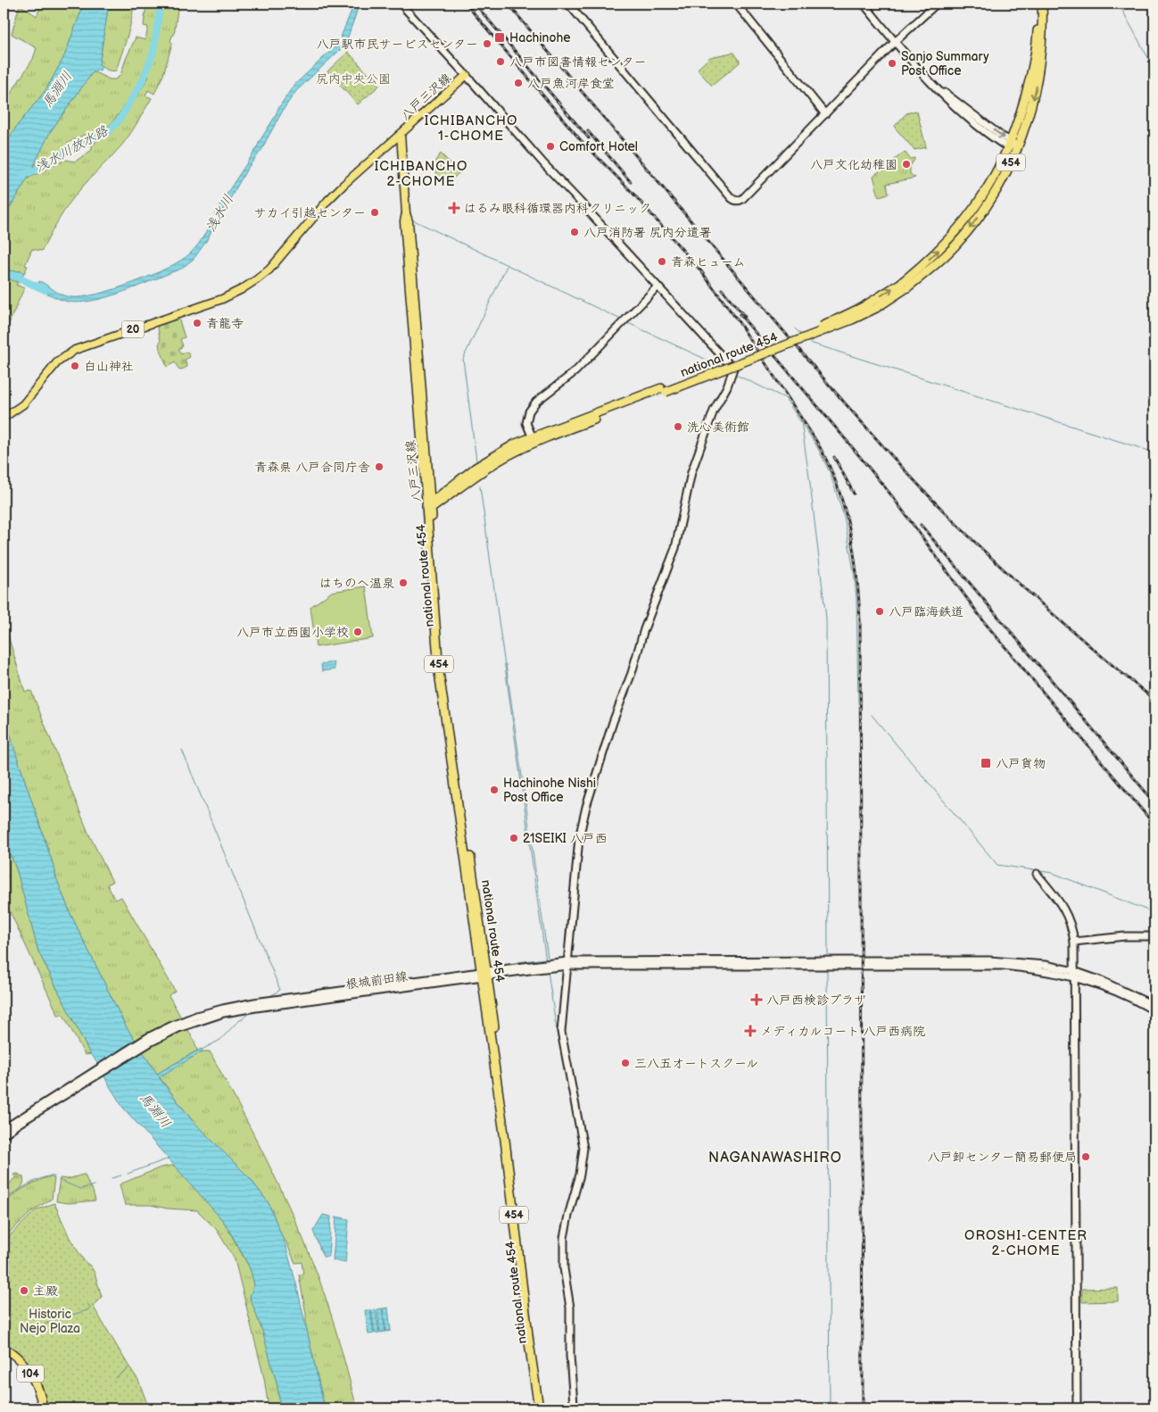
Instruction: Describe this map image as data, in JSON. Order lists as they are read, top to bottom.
{
  "streets": {
    "highway": ["454", "national route 454", "104"],
    "main road": ["八戸三沢線", "20"],
    "street": ["根城前田線"]
  },
  "crossings": [
    ["八戸三沢線", "national route 454"],
    ["national route 454", "根城前田線"]
  ],
  "districts": [
    "ICHIBANCHO 1-CHOME",
    "ICHIBANCHO 2-CHOME",
    "NAGANAWASHIRO",
    "OROSHI-CENTER 2-CHOME"
  ],
  "water": ["馬淵川", "浅水川放水路", "浅水川"],
  "parks": ["尻内中央公園", "Historic Nejo Plaza"],
  "places": {
    "transit": ["Hachinohe", "八戸貨物"],
    "other": [
      "八戸駅市民サービスセンター",
      "八戸市図書情報センター",
      "Sanjo Summary Post Office",
      "八戸魚河岸食堂",
      "Comfort Hotel",
      "八戸文化幼稚園",
      "サカイ引越センター",
      "八戸消防署 尻内分遣署",
      "青森ヒューム",
      "青龍寺",
      "白山神社",
      "洗心美術館",
      "青森県 八戸合同庁舎",
      "はちのへ温泉",
      "八戸臨海鉄道",
      "八戸市立西園小学校",
      "Hachinohe Nishi Post Office",
      "21SEIKI 八戸西",
      "三八五オートスクール",
      "八戸卸センター簡易郵便局",
      "主殿"
    ],
    "health": ["はるみ眼科循環器内科クリニック", "八戸西検診プラザ", "メディカルコート 八戸西病院"]
  }
}
